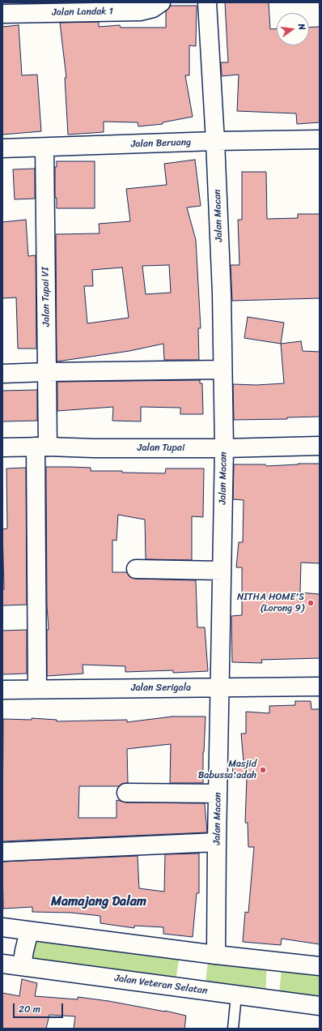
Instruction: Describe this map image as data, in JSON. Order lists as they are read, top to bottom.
{
  "streets": {
    "street": [
      "Jalan Landak 1",
      "Jalan Beruang",
      "Jalan Macan",
      "Jalan Tupai VI",
      "Jalan Tupai",
      "Jalan Serigala",
      "Jalan Veteran Selatan"
    ]
  },
  "crossings": [
    ["Jalan Beruang", "Jalan Macan"],
    ["Jalan Beruang", "Jalan Tupai VI"],
    ["Jalan Macan", "Jalan Tupai"],
    ["Jalan Macan", "Jalan Serigala"],
    ["Jalan Tupai VI", "Jalan Tupai"],
    ["Jalan Tupai VI", "Jalan Serigala"]
  ],
  "districts": ["Mamajang Dalam"],
  "places": ["NITHA HOME'S (Lorong 9)", "Masjid Babussa'adah"],
  "scale_bar": "20 m",
  "north": "right"
}
